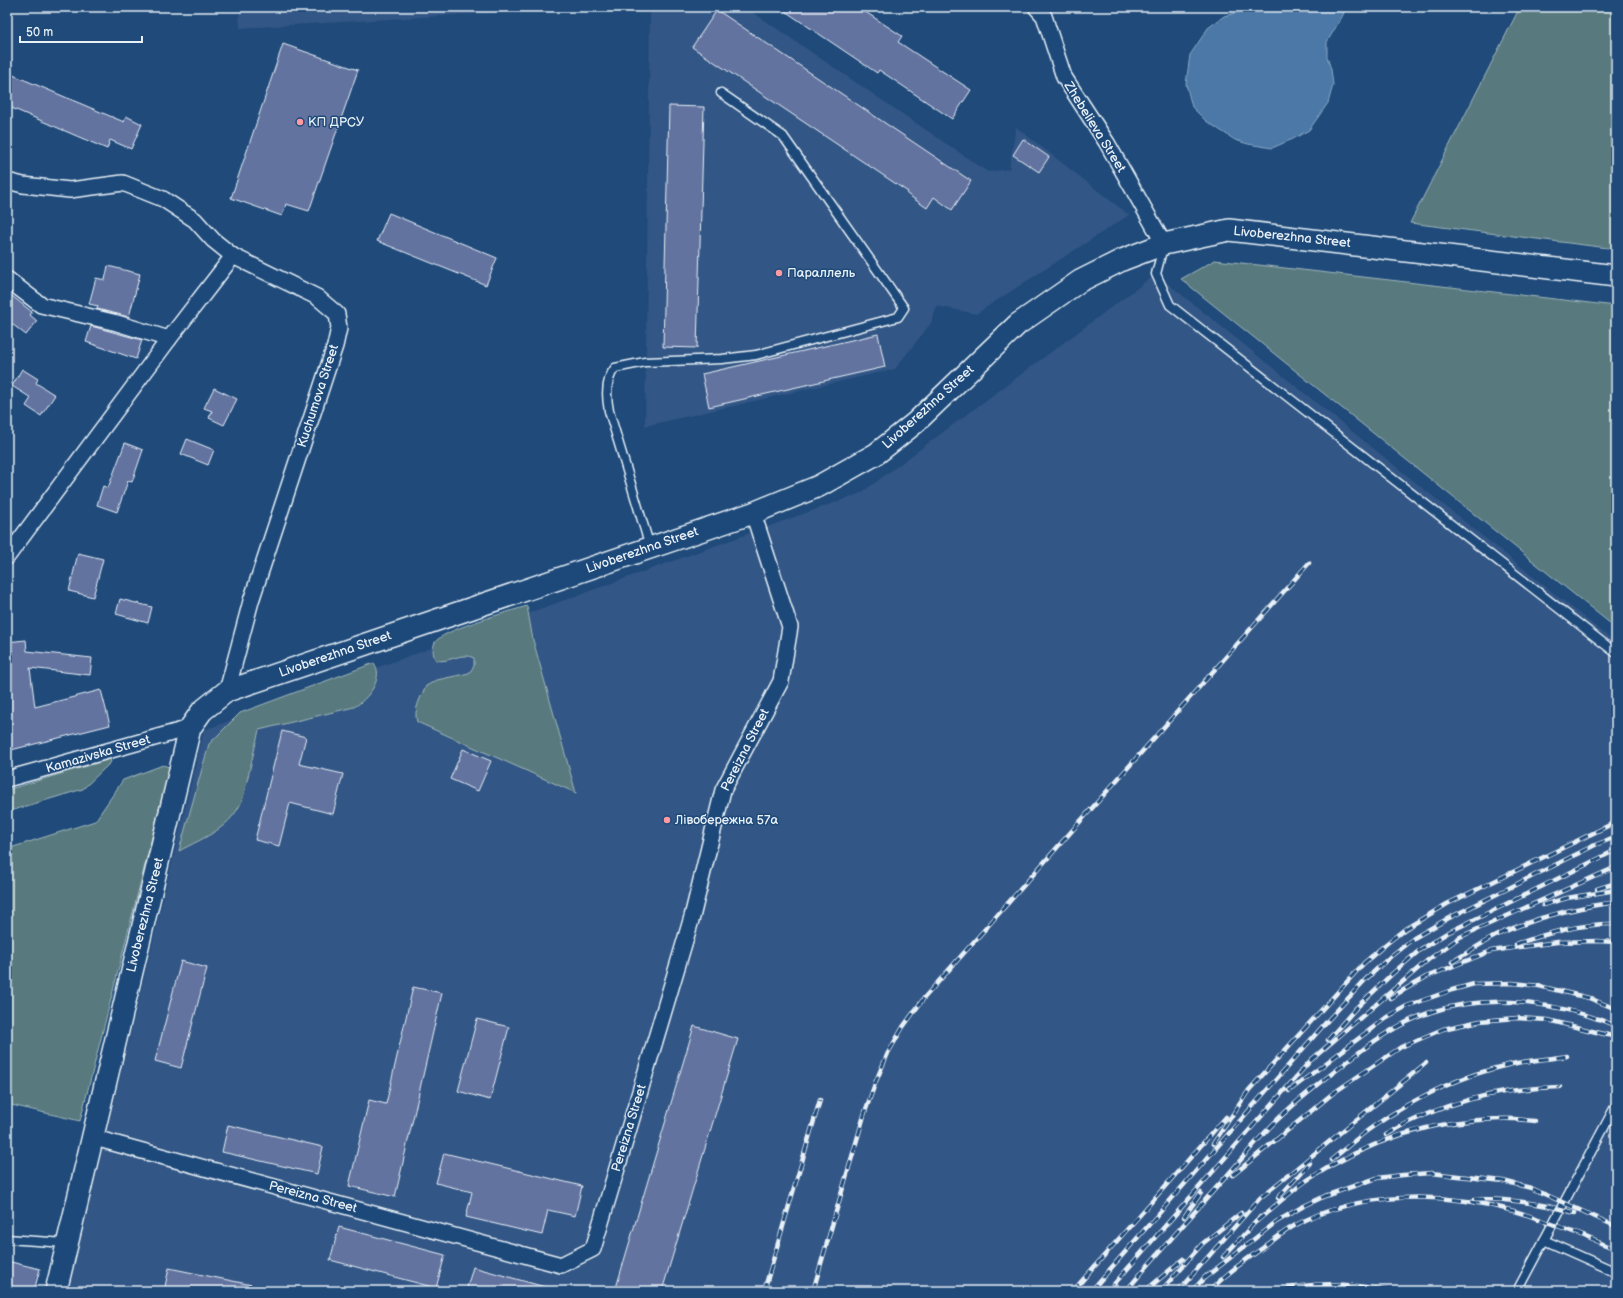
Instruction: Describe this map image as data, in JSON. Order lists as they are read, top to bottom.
{
  "streets": {
    "main road": ["Livoberezhna Street"],
    "street": [
      "Zhebelieva Street",
      "Kuchumova Street",
      "Pereizna Street",
      "Kamazivska Street"
    ]
  },
  "crossings": [
    ["Zhebelieva Street", "Livoberezhna Street"],
    ["Livoberezhna Street", "Kuchumova Street"],
    ["Livoberezhna Street", "Pereizna Street"],
    ["Livoberezhna Street", "Kamazivska Street"]
  ],
  "places": ["КП ДРСУ", "Параллель", "Лівобережна 57а"],
  "scale_bar": "50 m"
}
